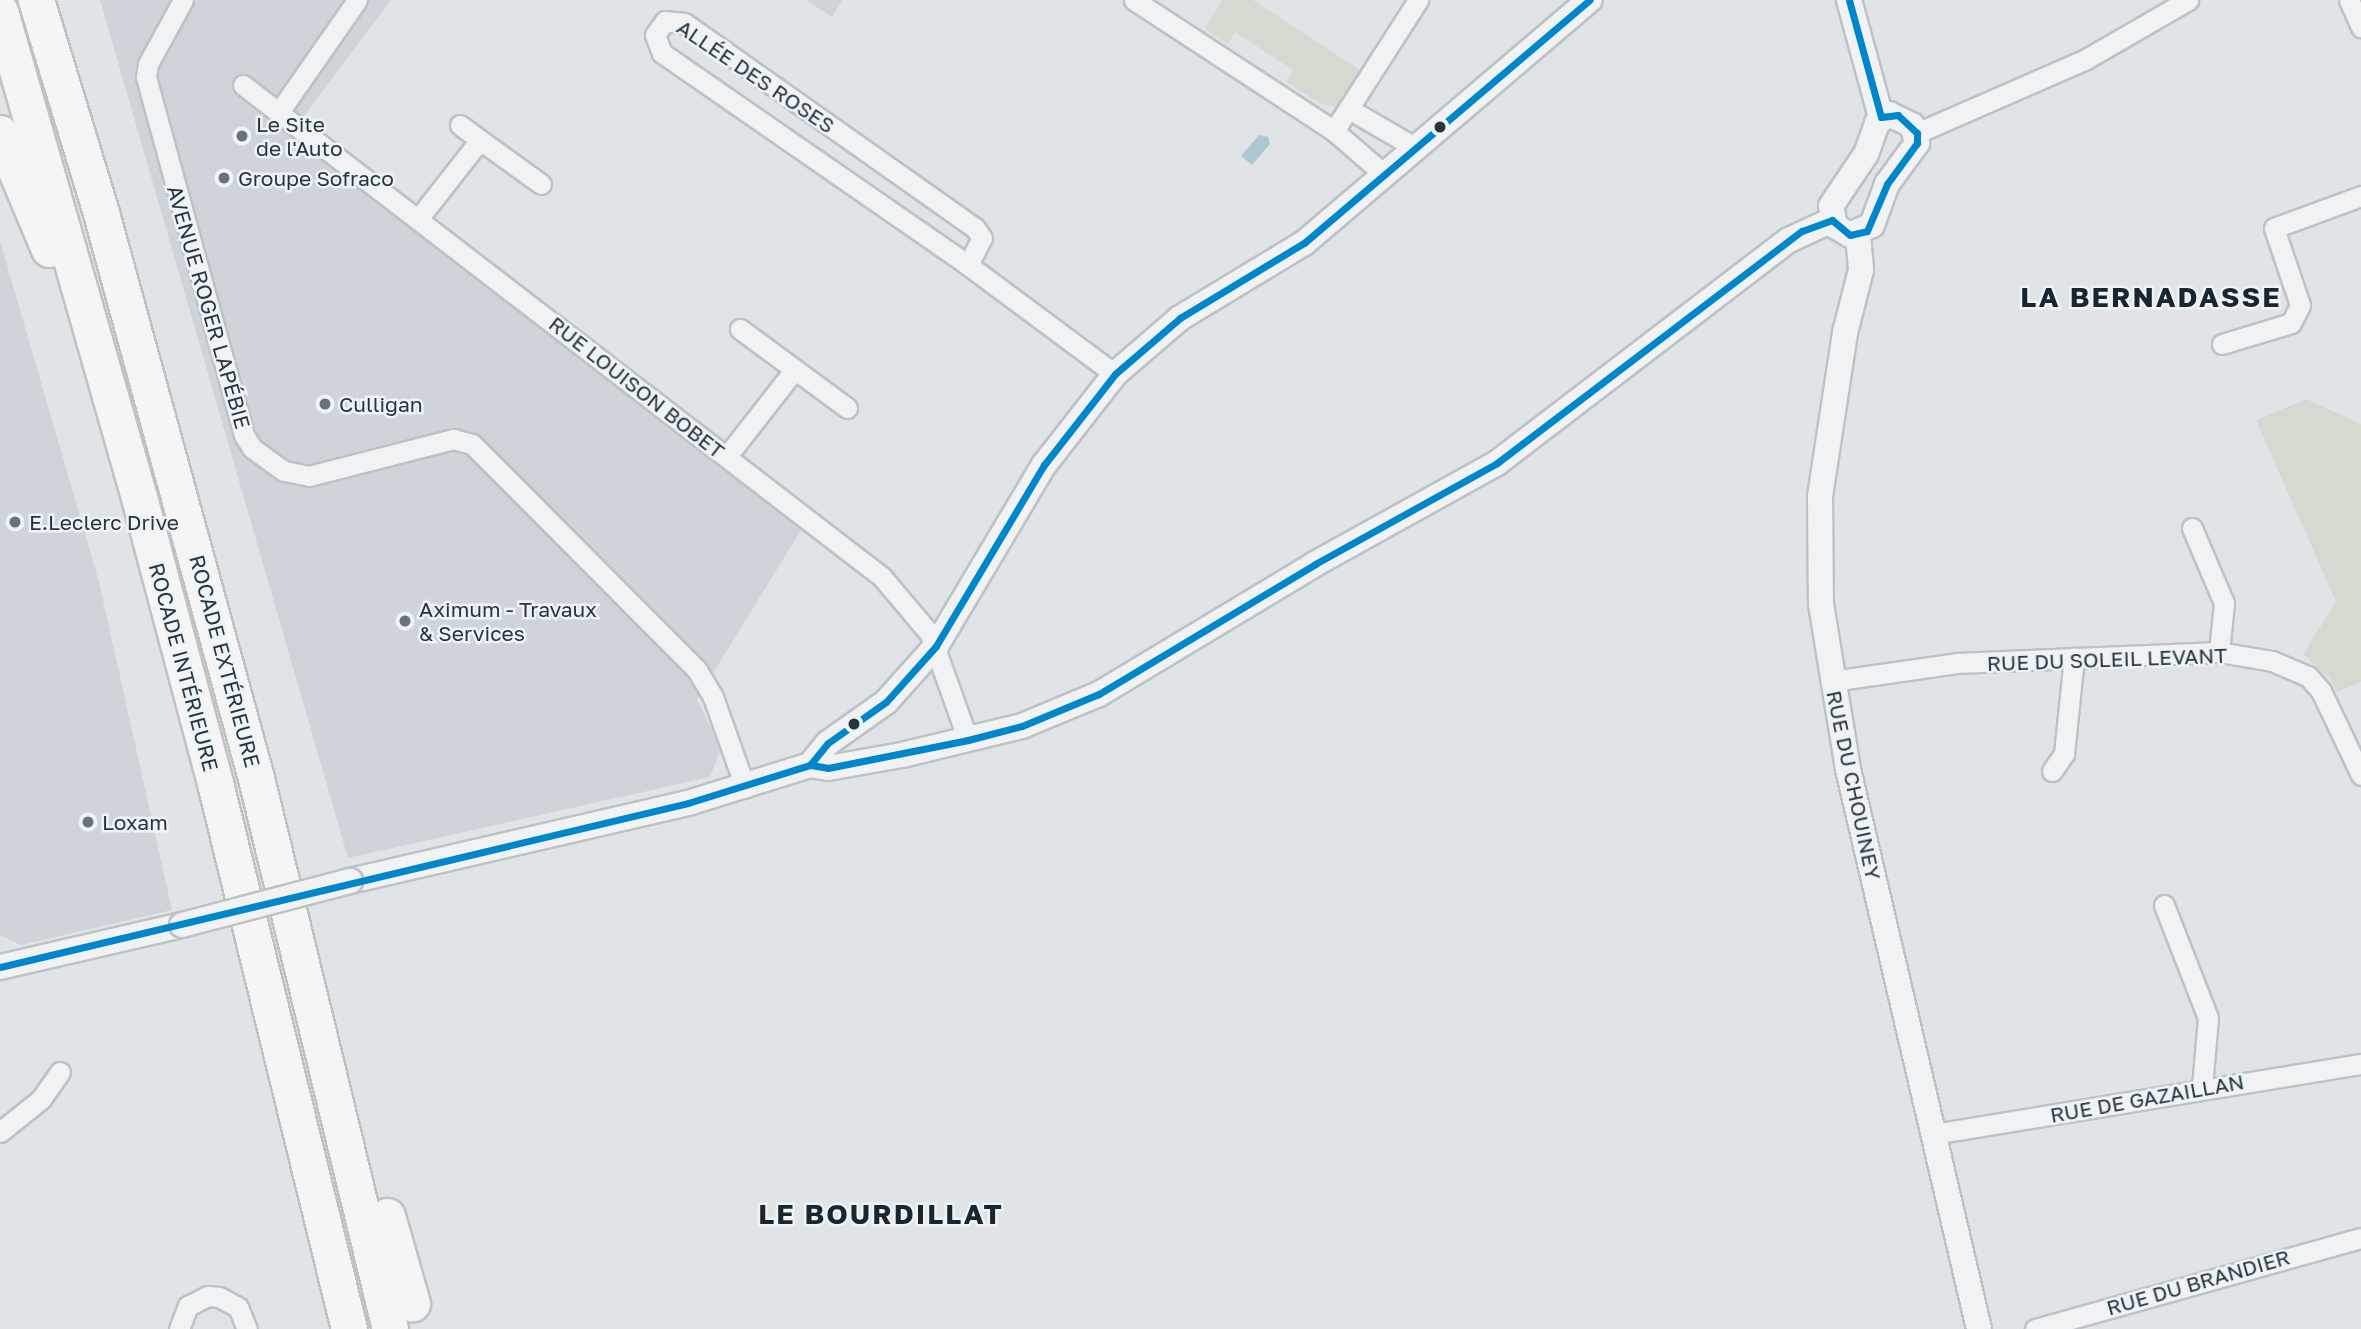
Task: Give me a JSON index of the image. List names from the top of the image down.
{
  "streets": {
    "highway": ["ROCADE EXTÉRIEURE", "ROCADE INTÉRIEURE"],
    "street": [
      "ALLÉE DES ROSES",
      "AVENUE ROGER LAPÉBIE",
      "RUE LOUISON BOBET",
      "RUE DU SOLEIL LEVANT",
      "RUE DU CHOUINEY",
      "RUE DE GAZAILLAN",
      "RUE DU BRANDIER"
    ]
  },
  "crossings": [
    ["RUE DU SOLEIL LEVANT", "RUE DU CHOUINEY"],
    ["RUE DU CHOUINEY", "RUE DE GAZAILLAN"]
  ],
  "districts": ["LA BERNADASSE", "LE BOURDILLAT"],
  "places": [
    "Le Site de l'Auto",
    "Groupe Sofraco",
    "Culligan",
    "E.Leclerc Drive",
    "Aximum - Travaux & Services",
    "Loxam"
  ]
}
